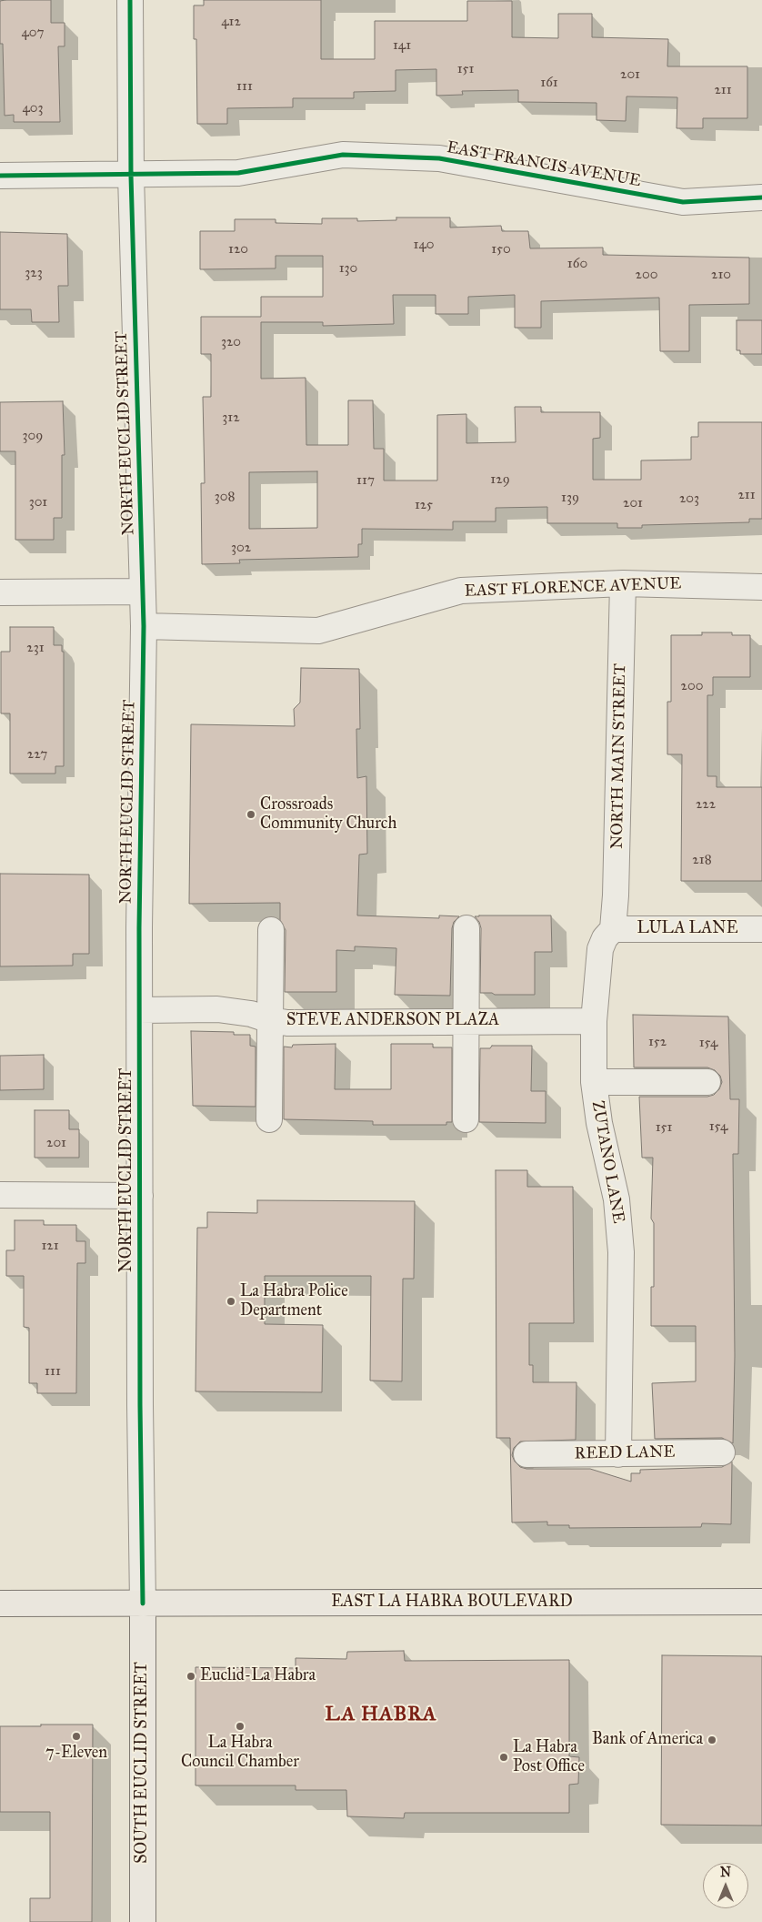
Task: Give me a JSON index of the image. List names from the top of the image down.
{
  "streets": {
    "main road": ["EAST LA HABRA BOULEVARD", "SOUTH EUCLID STREET"],
    "street": [
      "EAST FRANCIS AVENUE",
      "NORTH EUCLID STREET",
      "EAST FLORENCE AVENUE",
      "NORTH MAIN STREET",
      "LULA LANE",
      "STEVE ANDERSON PLAZA",
      "ZUTANO LANE",
      "REED LANE"
    ]
  },
  "crossings": [
    ["EAST FRANCIS AVENUE", "NORTH EUCLID STREET"],
    ["NORTH EUCLID STREET", "EAST FLORENCE AVENUE"],
    ["NORTH EUCLID STREET", "STEVE ANDERSON PLAZA"],
    ["NORTH EUCLID STREET", "EAST LA HABRA BOULEVARD"],
    ["NORTH EUCLID STREET", "SOUTH EUCLID STREET"],
    ["EAST FLORENCE AVENUE", "NORTH MAIN STREET"],
    ["NORTH MAIN STREET", "LULA LANE"],
    ["NORTH MAIN STREET", "ZUTANO LANE"],
    ["LULA LANE", "ZUTANO LANE"],
    ["STEVE ANDERSON PLAZA", "ZUTANO LANE"],
    ["ZUTANO LANE", "REED LANE"],
    ["EAST LA HABRA BOULEVARD", "SOUTH EUCLID STREET"]
  ],
  "districts": ["LA HABRA"],
  "places": [
    "Crossroads Community Church",
    "La Habra Police Department",
    "Euclid-La Habra",
    "La Habra Council Chamber",
    "7-Eleven",
    "Bank of America",
    "La Habra Post Office"
  ],
  "house_numbers": [
    "412",
    "407",
    "141",
    "151",
    "201",
    "161",
    "111",
    "211",
    "403",
    "140",
    "120",
    "150",
    "160",
    "130",
    "323",
    "200",
    "210",
    "320",
    "312",
    "309",
    "129",
    "117",
    "211",
    "308",
    "139",
    "203",
    "301",
    "201",
    "125",
    "302",
    "231",
    "200",
    "227",
    "222",
    "218",
    "152",
    "154",
    "154",
    "151",
    "201",
    "121",
    "111"
  ],
  "north": "top"
}
